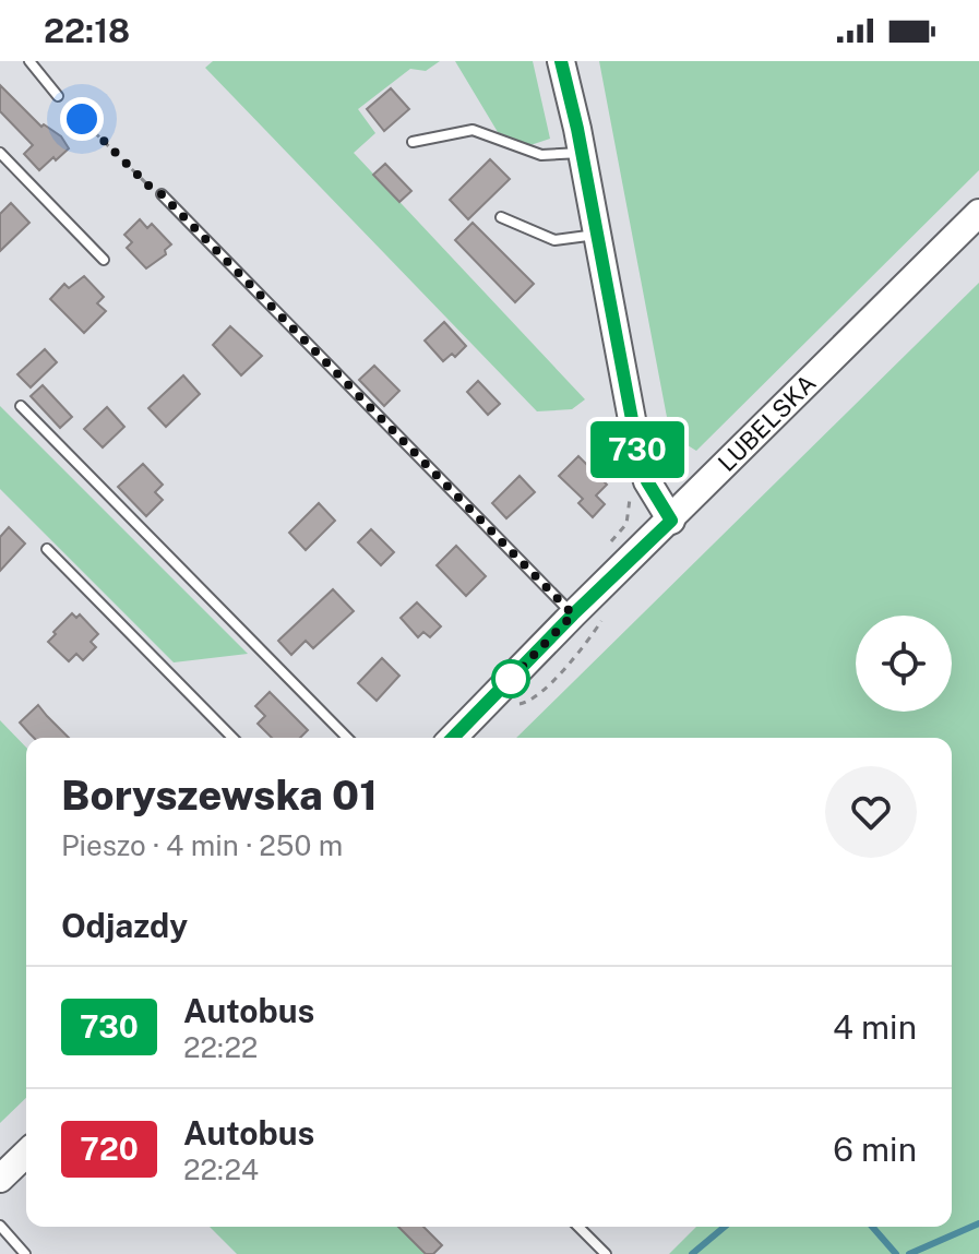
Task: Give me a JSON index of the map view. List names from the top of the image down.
{
  "streets": {
    "main road": ["LUBELSKA"]
  },
  "lines": ["bus line 730"],
  "page": {
    "status": "22:18",
    "on_map": "730",
    "heading": [
      ["Boryszewska 01", "Pieszo · 4 min · 250 m"],
      "Odjazdy"
    ],
    "list": [
      {
        "mark": "730",
        "name": "Autobus",
        "note": "22:22",
        "value": "4 min"
      },
      {
        "mark": "720",
        "name": "Autobus",
        "note": "22:24",
        "value": "6 min"
      }
    ]
  }
}
